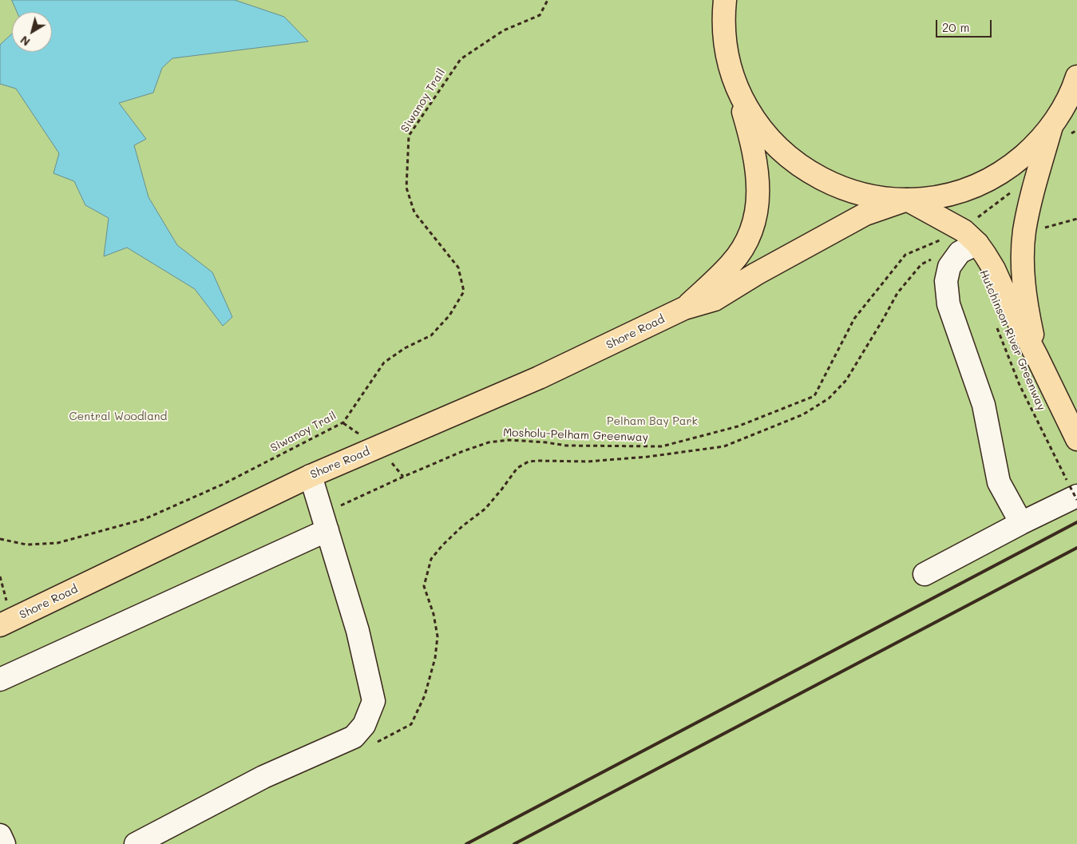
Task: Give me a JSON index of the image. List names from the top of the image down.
{
  "streets": {
    "main road": ["Shore Road"],
    "path": ["Siwanoy Trail", "Hutchinson River Greenway", "Mosholu-Pelham Greenway"]
  },
  "parks": ["Central Woodland", "Pelham Bay Park"],
  "scale_bar": "20 m",
  "north": "bottom left"
}
